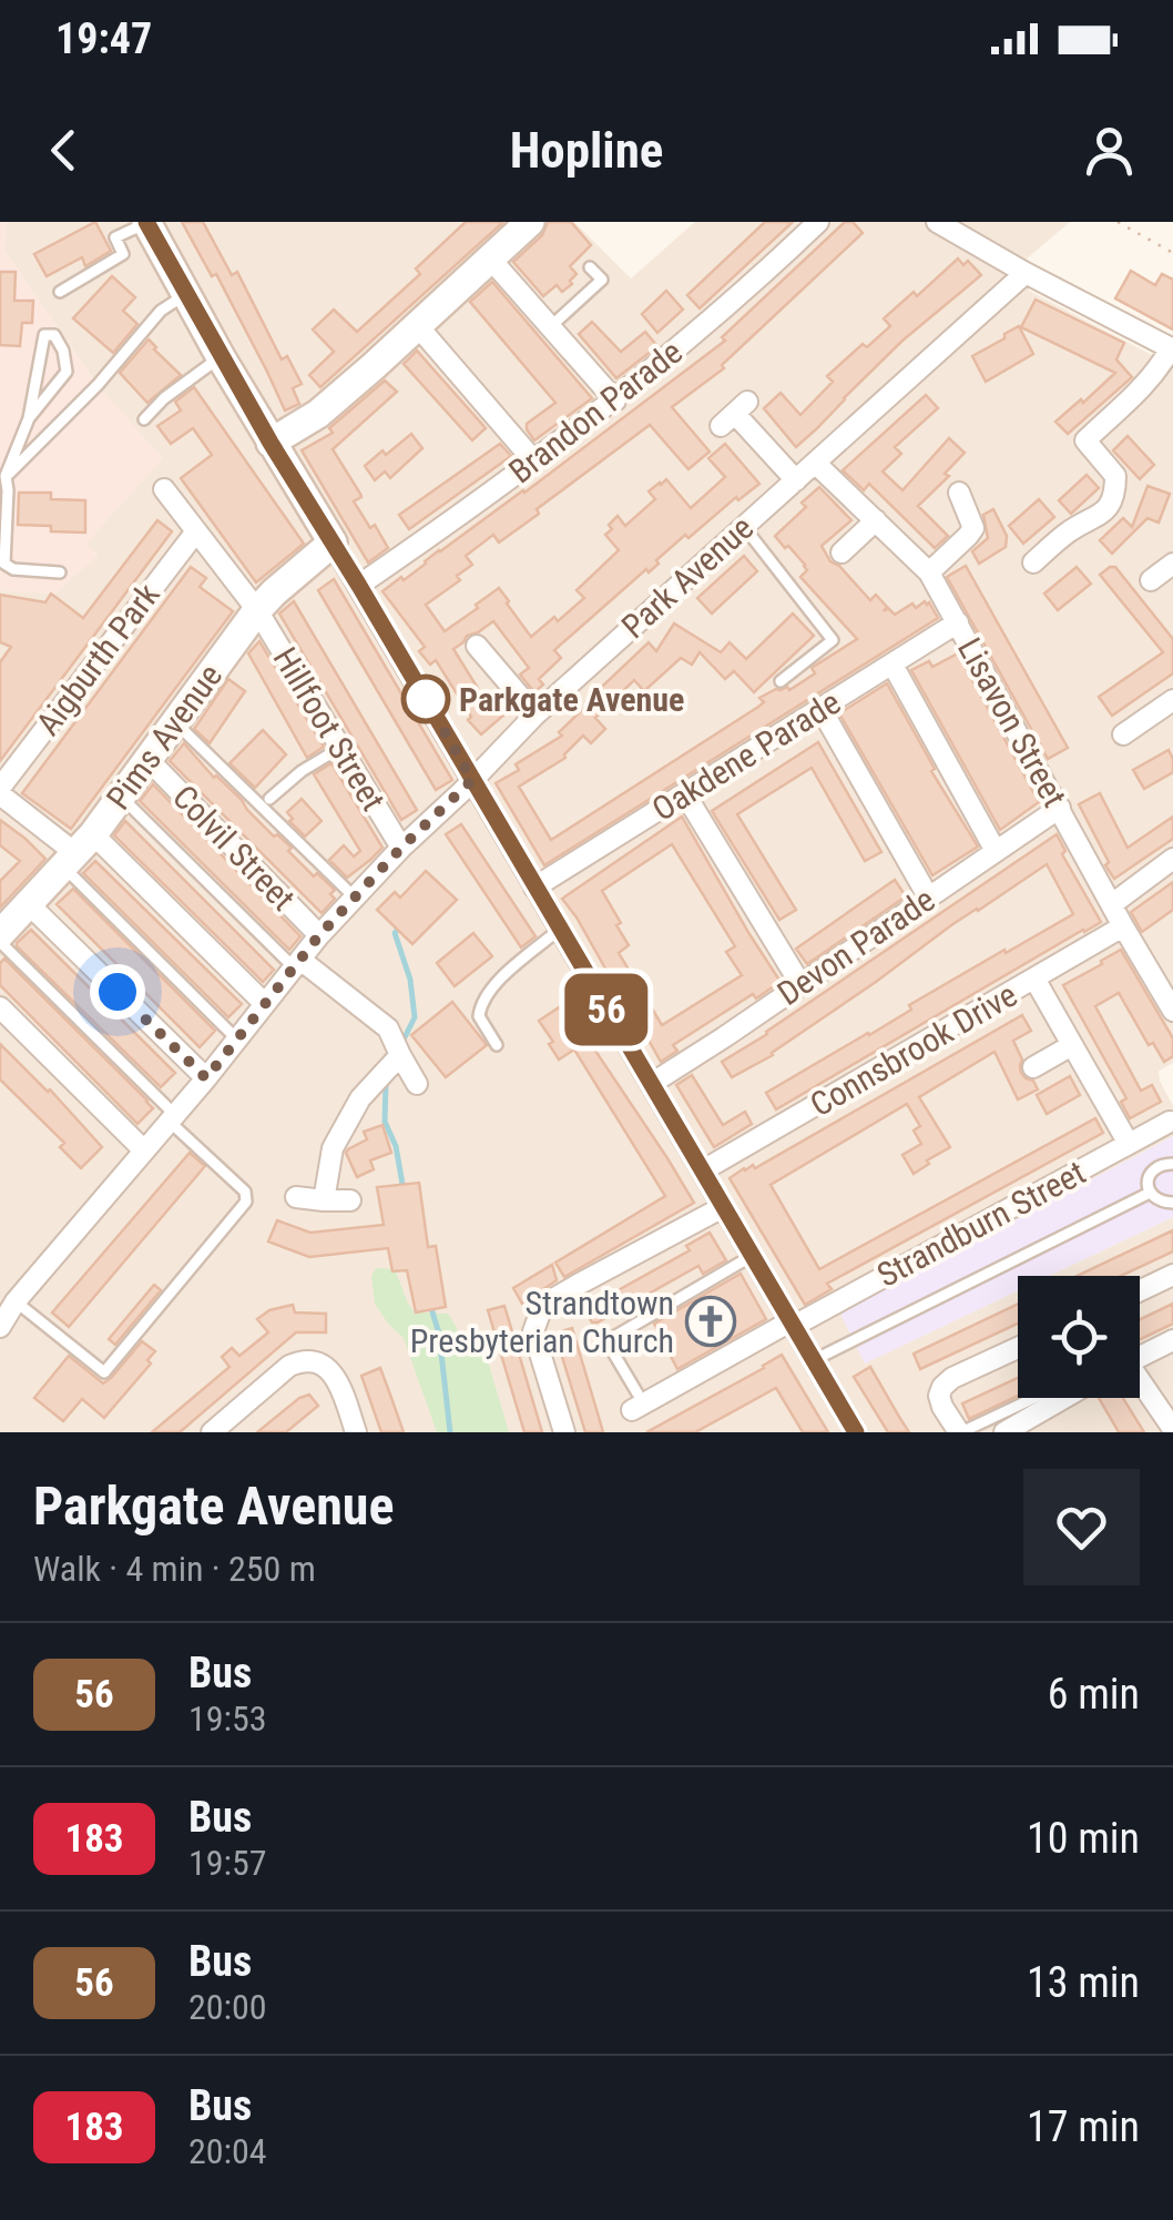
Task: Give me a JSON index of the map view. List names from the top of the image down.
{
  "streets": {
    "street": [
      "Brandon Parade",
      "Park Avenue",
      "Aigburth Park",
      "Lisavon Street",
      "Hillfoot Street",
      "Pims Avenue",
      "Oakdene Parade",
      "Colvil Street",
      "Devon Parade",
      "Connsbrook Drive",
      "Strandburn Street"
    ]
  },
  "crossings": [
    ["Park Avenue", "Aigburth Park"],
    ["Park Avenue", "Lisavon Street"],
    ["Park Avenue", "Hillfoot Street"],
    ["Park Avenue", "Colvil Street"],
    ["Aigburth Park", "Pims Avenue"],
    ["Lisavon Street", "Oakdene Parade"],
    ["Lisavon Street", "Devon Parade"],
    ["Lisavon Street", "Connsbrook Drive"],
    ["Hillfoot Street", "Pims Avenue"],
    ["Pims Avenue", "Colvil Street"]
  ],
  "places": {
    "other": ["Parkgate Avenue"],
    "church": ["Strandtown Presbyterian Church"]
  },
  "lines": ["bus line 56"],
  "page": {
    "status": "19:47",
    "header": "Hopline",
    "on_map": "56",
    "heading": ["Parkgate Avenue", "Walk · 4 min · 250 m"],
    "list": [
      {
        "mark": "56",
        "name": "Bus",
        "note": "19:53",
        "value": "6 min"
      },
      {
        "mark": "183",
        "name": "Bus",
        "note": "19:57",
        "value": "10 min"
      },
      {
        "mark": "56",
        "name": "Bus",
        "note": "20:00",
        "value": "13 min"
      },
      {
        "mark": "183",
        "name": "Bus",
        "note": "20:04",
        "value": "17 min"
      }
    ]
  }
}
